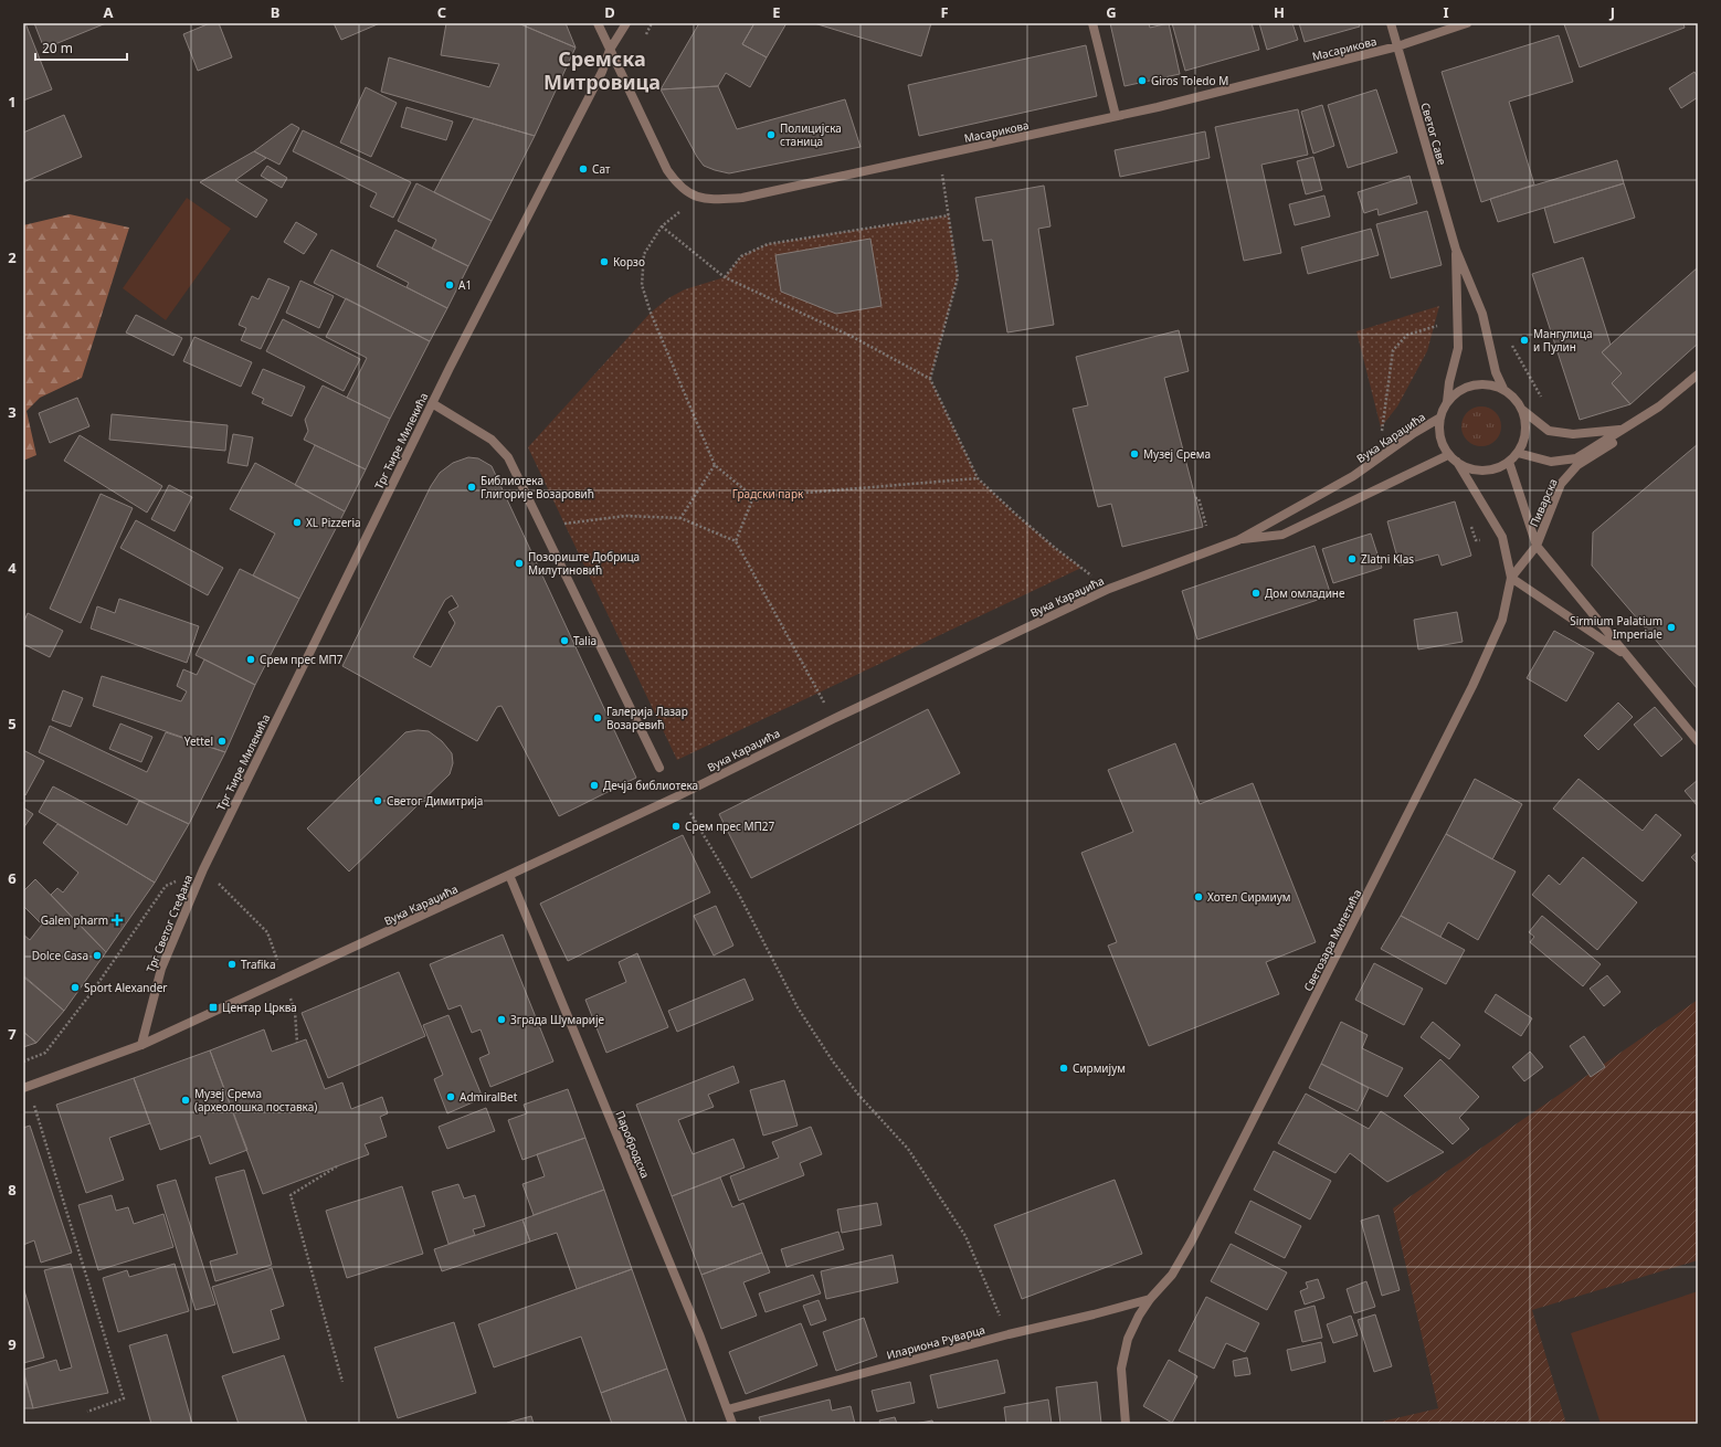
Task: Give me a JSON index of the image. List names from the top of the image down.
{
  "streets": {
    "street": [
      "Масарикова",
      "Светог Саве",
      "Вука Караџића",
      "Трг Ћире Милекића",
      "Пиварска",
      "Трг Светог Стефана",
      "Светозара Милетића",
      "Паробродска",
      "Илариона Руварца"
    ]
  },
  "crossings": [
    ["Масарикова", "Светог Саве"],
    ["Масарикова", "Трг Ћире Милекића"],
    ["Светог Саве", "Вука Караџића"],
    ["Светог Саве", "Пиварска"],
    ["Светог Саве", "Светозара Милетића"],
    ["Вука Караџића", "Пиварска"],
    ["Вука Караџића", "Трг Светог Стефана"],
    ["Вука Караџића", "Светозара Милетића"],
    ["Вука Караџића", "Паробродска"],
    ["Трг Ћире Милекића", "Трг Светог Стефана"],
    ["Пиварска", "Светозара Милетића"],
    ["Светозара Милетића", "Илариона Руварца"],
    ["Паробродска", "Илариона Руварца"]
  ],
  "districts": ["Сремска Митровица"],
  "parks": ["Градски парк"],
  "places": {
    "other": [
      "Giros Toledo M",
      "Полицијска станица",
      "Сат",
      "Корзо",
      "A1",
      "Мангулица и Пулин",
      "Музеј Срема",
      "Библиотека Глигорије Возаровић",
      "XL Pizzeria",
      "Zlatni Klas",
      "Позориште Добрица Милутиновић",
      "Дом омладине",
      "Sirmium Palatium Imperiale",
      "Talia",
      "Срем прес МП7",
      "Галерија Лазар Возаревић",
      "Yettel",
      "Дечја библиотека",
      "Светог Димитрија",
      "Срем прес МП27",
      "Хотел Сирмиум",
      "Dolce Casa",
      "Trafika",
      "Sport Alexander",
      "Зграда Шумарије",
      "Сирмијум",
      "AdmiralBet",
      "Музеј Срема (археолошка поставка)"
    ],
    "health": ["Galen pharm"],
    "transit": ["Центар Црква"]
  },
  "scale_bar": "20 m",
  "grid": {
    "columns": [
      "A",
      "B",
      "C",
      "D",
      "E",
      "F",
      "G",
      "H",
      "I",
      "J"
    ],
    "rows": [
      "1",
      "2",
      "3",
      "4",
      "5",
      "6",
      "7",
      "8",
      "9"
    ]
  }
}
